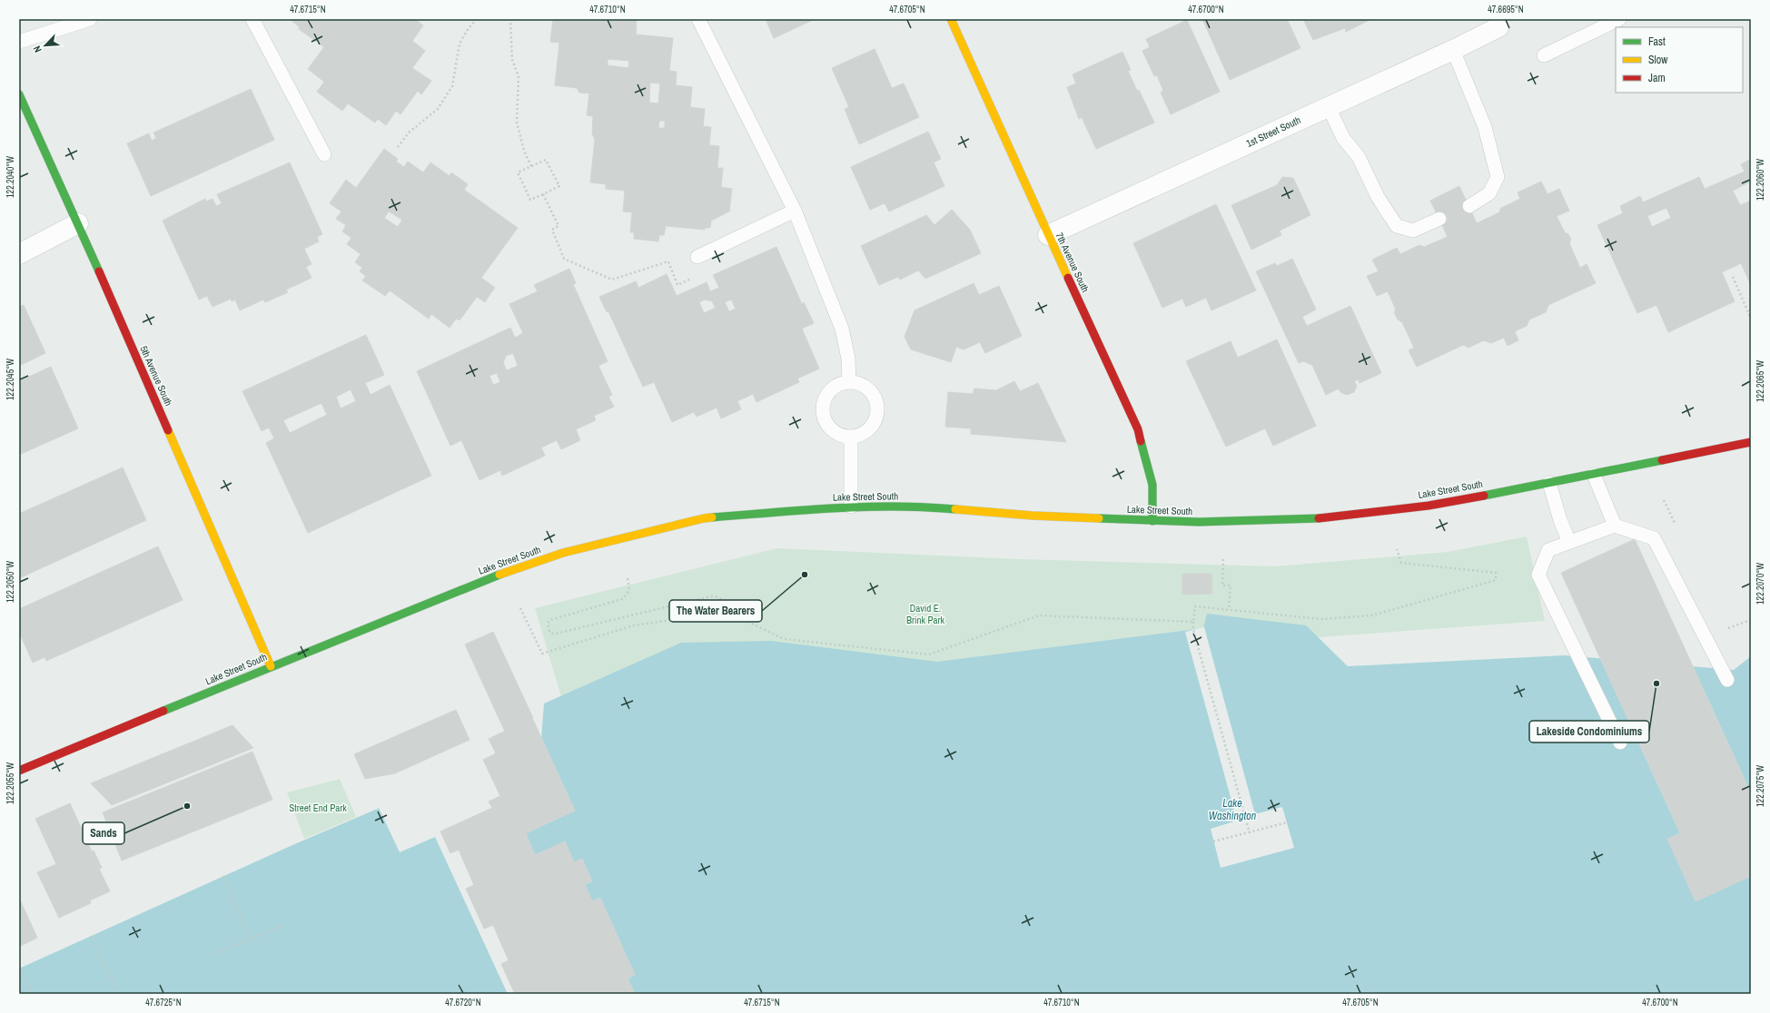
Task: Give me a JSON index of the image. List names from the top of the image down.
{
  "streets": {
    "main road": ["7th Avenue South", "5th Avenue South", "Lake Street South"],
    "street": ["1st Street South"]
  },
  "crossings": [
    ["1st Street South", "7th Avenue South"],
    ["7th Avenue South", "Lake Street South"],
    ["5th Avenue South", "Lake Street South"]
  ],
  "water": ["Lake Washington"],
  "parks": ["David E. Brink Park", "Street End Park"],
  "places": ["The Water Bearers", "Lakeside Condominiums", "Sands"],
  "legend": ["Fast", "Slow", "Jam"],
  "north": "bottom left",
  "coordinates": [
    "47.6715°N",
    "47.6710°N",
    "47.6705°N",
    "47.6700°N",
    "47.6695°N",
    "122.2040°W",
    "122.2060°W",
    "122.2045°W",
    "122.2065°W",
    "122.2050°W",
    "122.2070°W",
    "122.2055°W",
    "122.2075°W",
    "47.6725°N",
    "47.6720°N"
  ]
}
